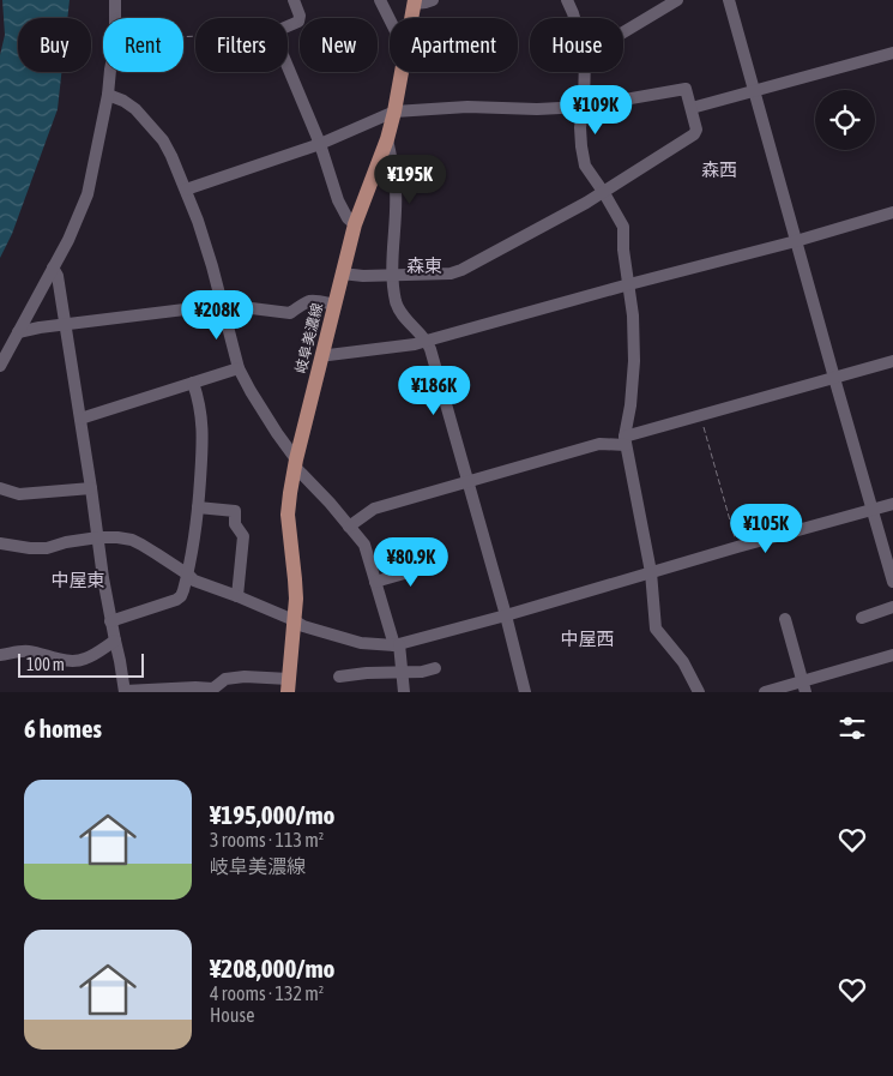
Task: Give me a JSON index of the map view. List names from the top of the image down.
{
  "streets": {
    "main road": ["岐阜美濃線"]
  },
  "districts": [
    "森西",
    "森東",
    "中屋東",
    "中屋西"
  ],
  "scale_bar": "100 m",
  "page": {
    "chip": [
      "Buy",
      "Rent",
      "Filters",
      "New",
      "Apartment",
      "House"
    ],
    "price": [
      "¥109K",
      "¥195K",
      "¥208K",
      "¥186K",
      "¥105K",
      "¥80.9K"
    ],
    "scale": "100 m",
    "heading": "6 homes",
    "list": [
      {
        "name": "¥195,000/mo",
        "note": "3 rooms · 113 m² · 岐阜美濃線"
      },
      {
        "name": "¥208,000/mo",
        "note": "4 rooms · 132 m² · House"
      }
    ]
  }
}
